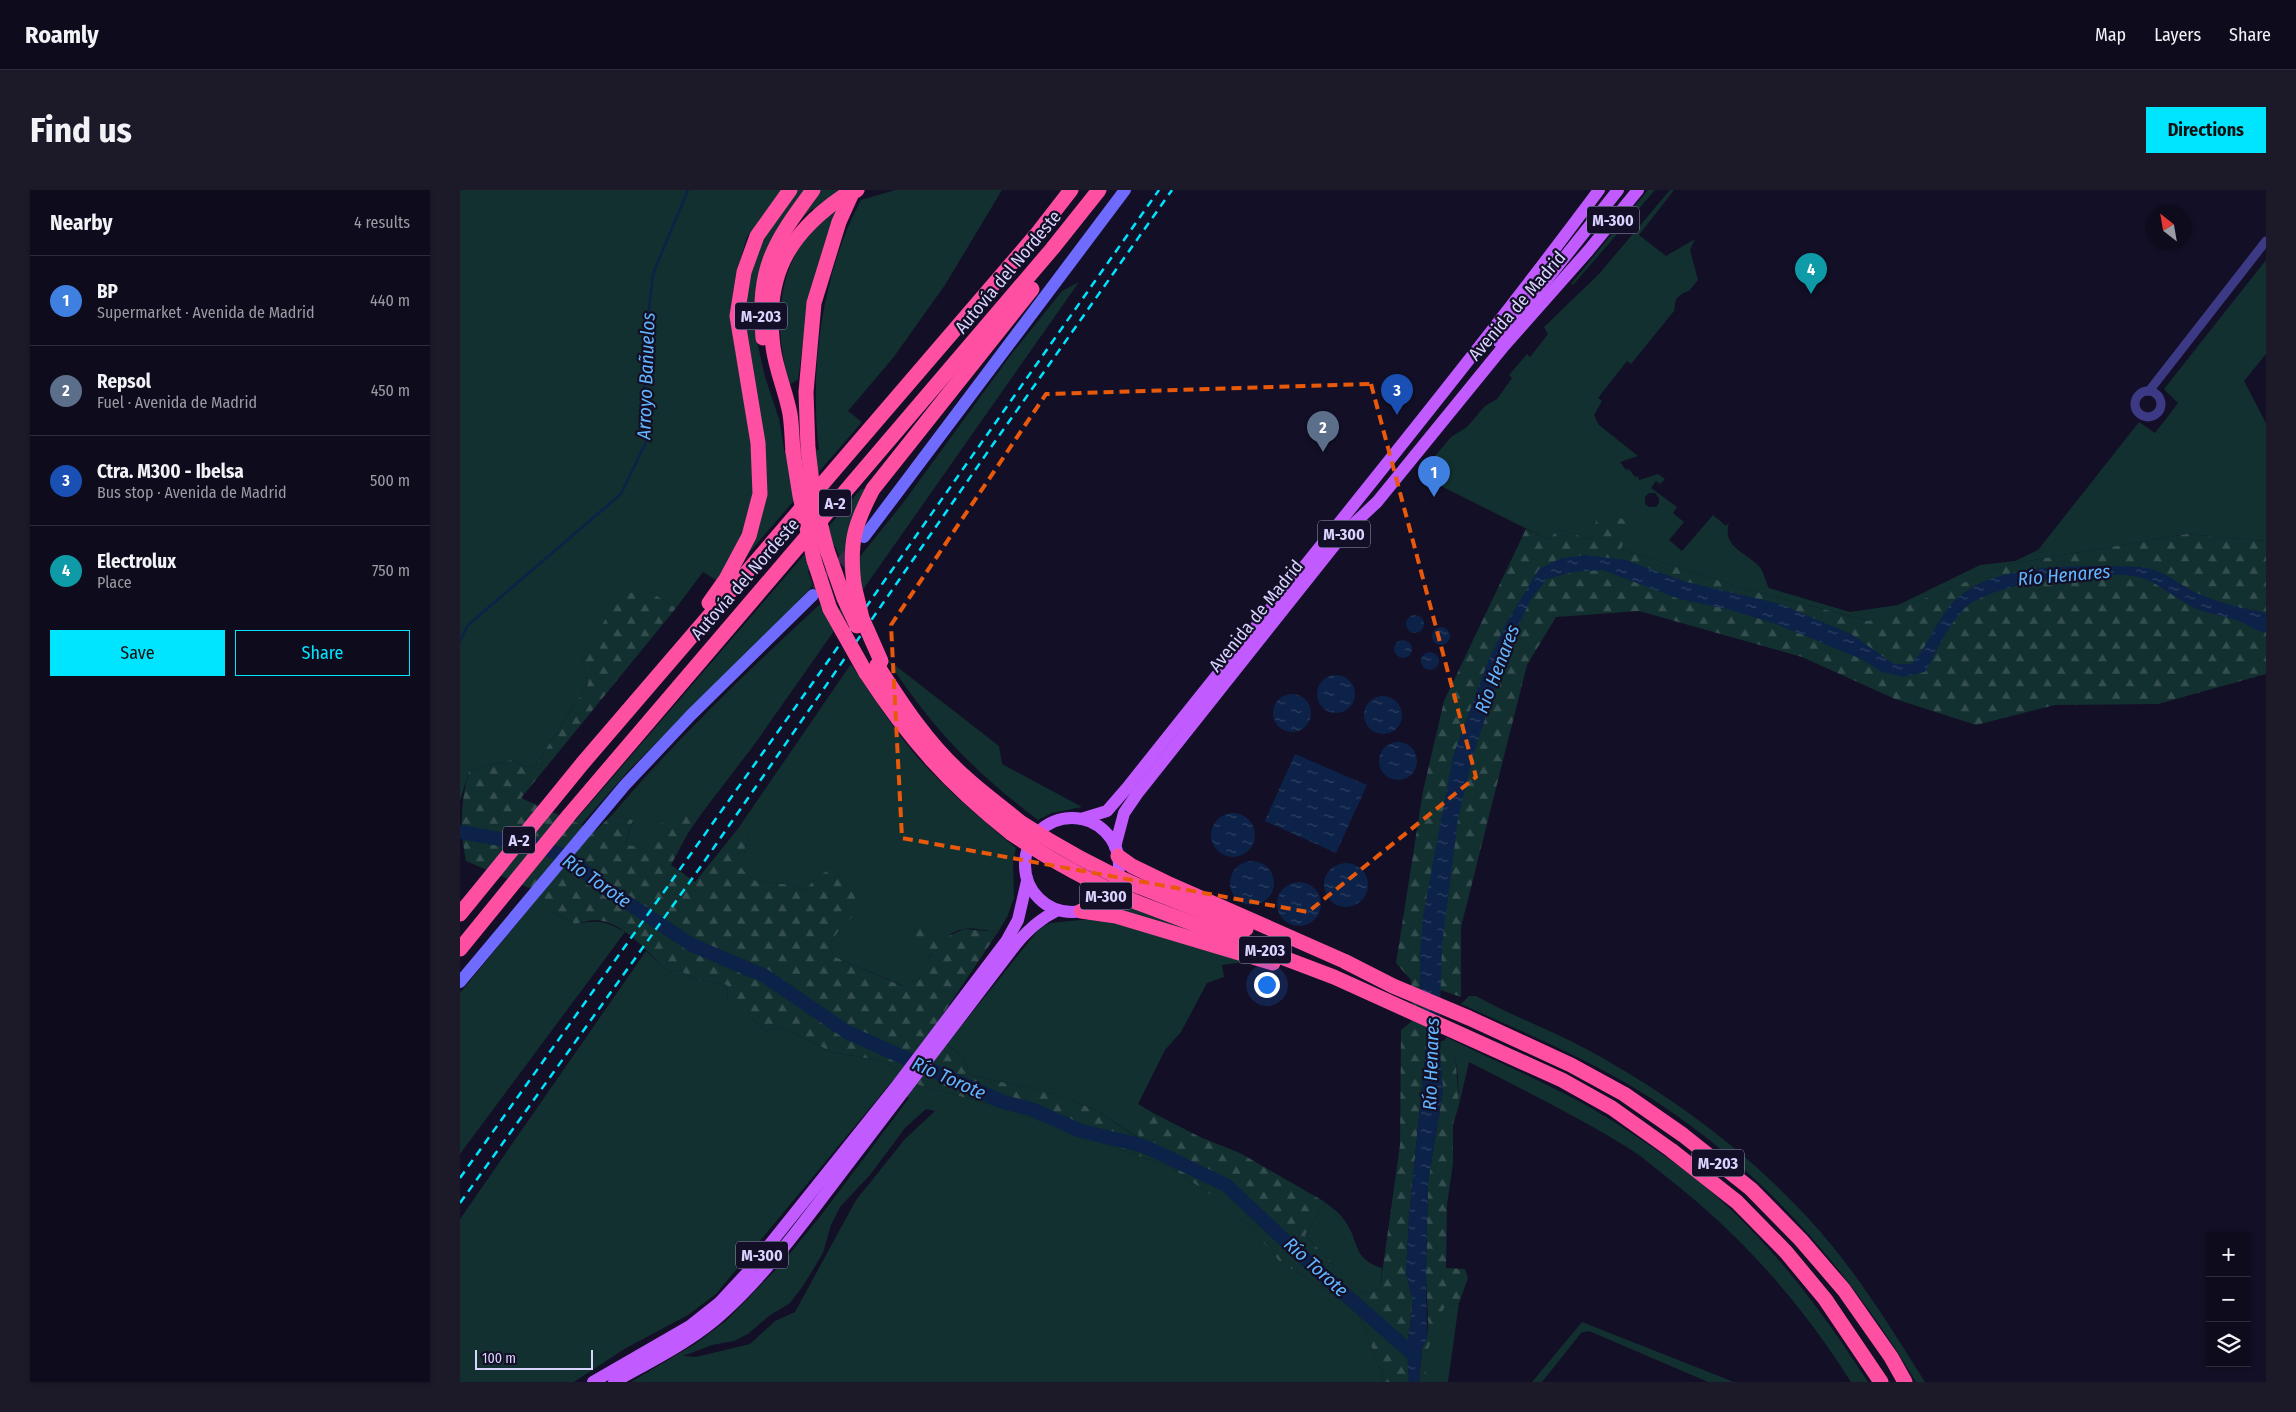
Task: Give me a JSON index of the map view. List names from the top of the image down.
{
  "streets": {
    "highway": ["Autovía del Nordeste", "M-203", "A-2"],
    "main road": ["M-300", "Avenida de Madrid"]
  },
  "crossings": [
    ["M-300", "Avenida de Madrid"],
    ["M-300", "M-203"],
    ["Autovía del Nordeste", "A-2"],
    ["Avenida de Madrid", "M-203"],
    ["M-203", "A-2"]
  ],
  "water": ["Arroyo Bañuelos", "Río Henares", "Río Torote"],
  "scale_bar": "100 m",
  "north": "top left",
  "page": {
    "header": "Roamly",
    "nav": ["Map", "Layers", "Share"],
    "buttons": [
      "Directions",
      ["Save", "Share"]
    ],
    "title": "Find us",
    "heading": ["Nearby", "4 results"],
    "pins": [
      "4",
      "3",
      "2",
      "1"
    ],
    "list": [
      {
        "mark": "1",
        "name": "BP",
        "note": "Supermarket · Avenida de Madrid",
        "value": "440 m"
      },
      {
        "mark": "2",
        "name": "Repsol",
        "note": "Fuel · Avenida de Madrid",
        "value": "450 m"
      },
      {
        "mark": "3",
        "name": "Ctra. M300 - Ibelsa",
        "note": "Bus stop · Avenida de Madrid",
        "value": "500 m"
      },
      {
        "mark": "4",
        "name": "Electrolux",
        "note": "Place",
        "value": "750 m"
      }
    ],
    "map_buttons": ["+", "−"],
    "scale": "100 m"
  }
}
